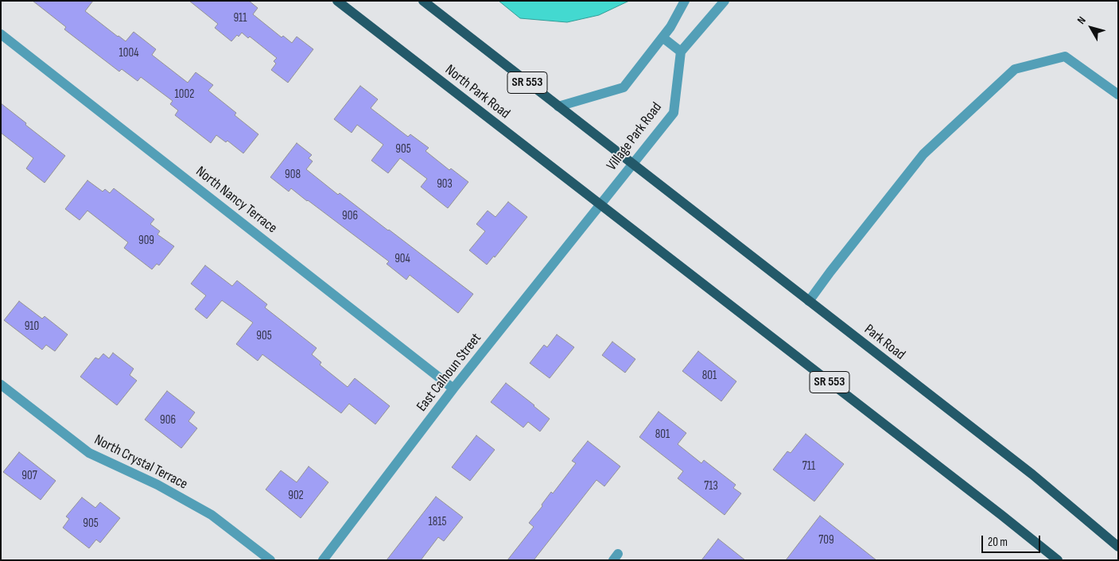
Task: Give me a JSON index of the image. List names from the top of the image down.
{
  "streets": {
    "main road": ["SR 553", "North Park Road", "Park Road"],
    "street": [
      "Village Park Road",
      "North Nancy Terrace",
      "East Calhoun Street",
      "North Crystal Terrace"
    ]
  },
  "crossings": [
    ["SR 553", "North Park Road"],
    ["SR 553", "Village Park Road"],
    ["SR 553", "Park Road"],
    ["SR 553", "East Calhoun Street"],
    ["North Park Road", "Village Park Road"],
    ["North Park Road", "East Calhoun Street"],
    ["Village Park Road", "Park Road"],
    ["Village Park Road", "East Calhoun Street"],
    ["North Nancy Terrace", "East Calhoun Street"]
  ],
  "house_numbers": [
    "911",
    "1004",
    "1002",
    "905",
    "908",
    "903",
    "906",
    "909",
    "904",
    "910",
    "905",
    "801",
    "906",
    "801",
    "711",
    "907",
    "713",
    "902",
    "1815",
    "905",
    "709"
  ],
  "scale_bar": "20 m",
  "north": "top left"
}
